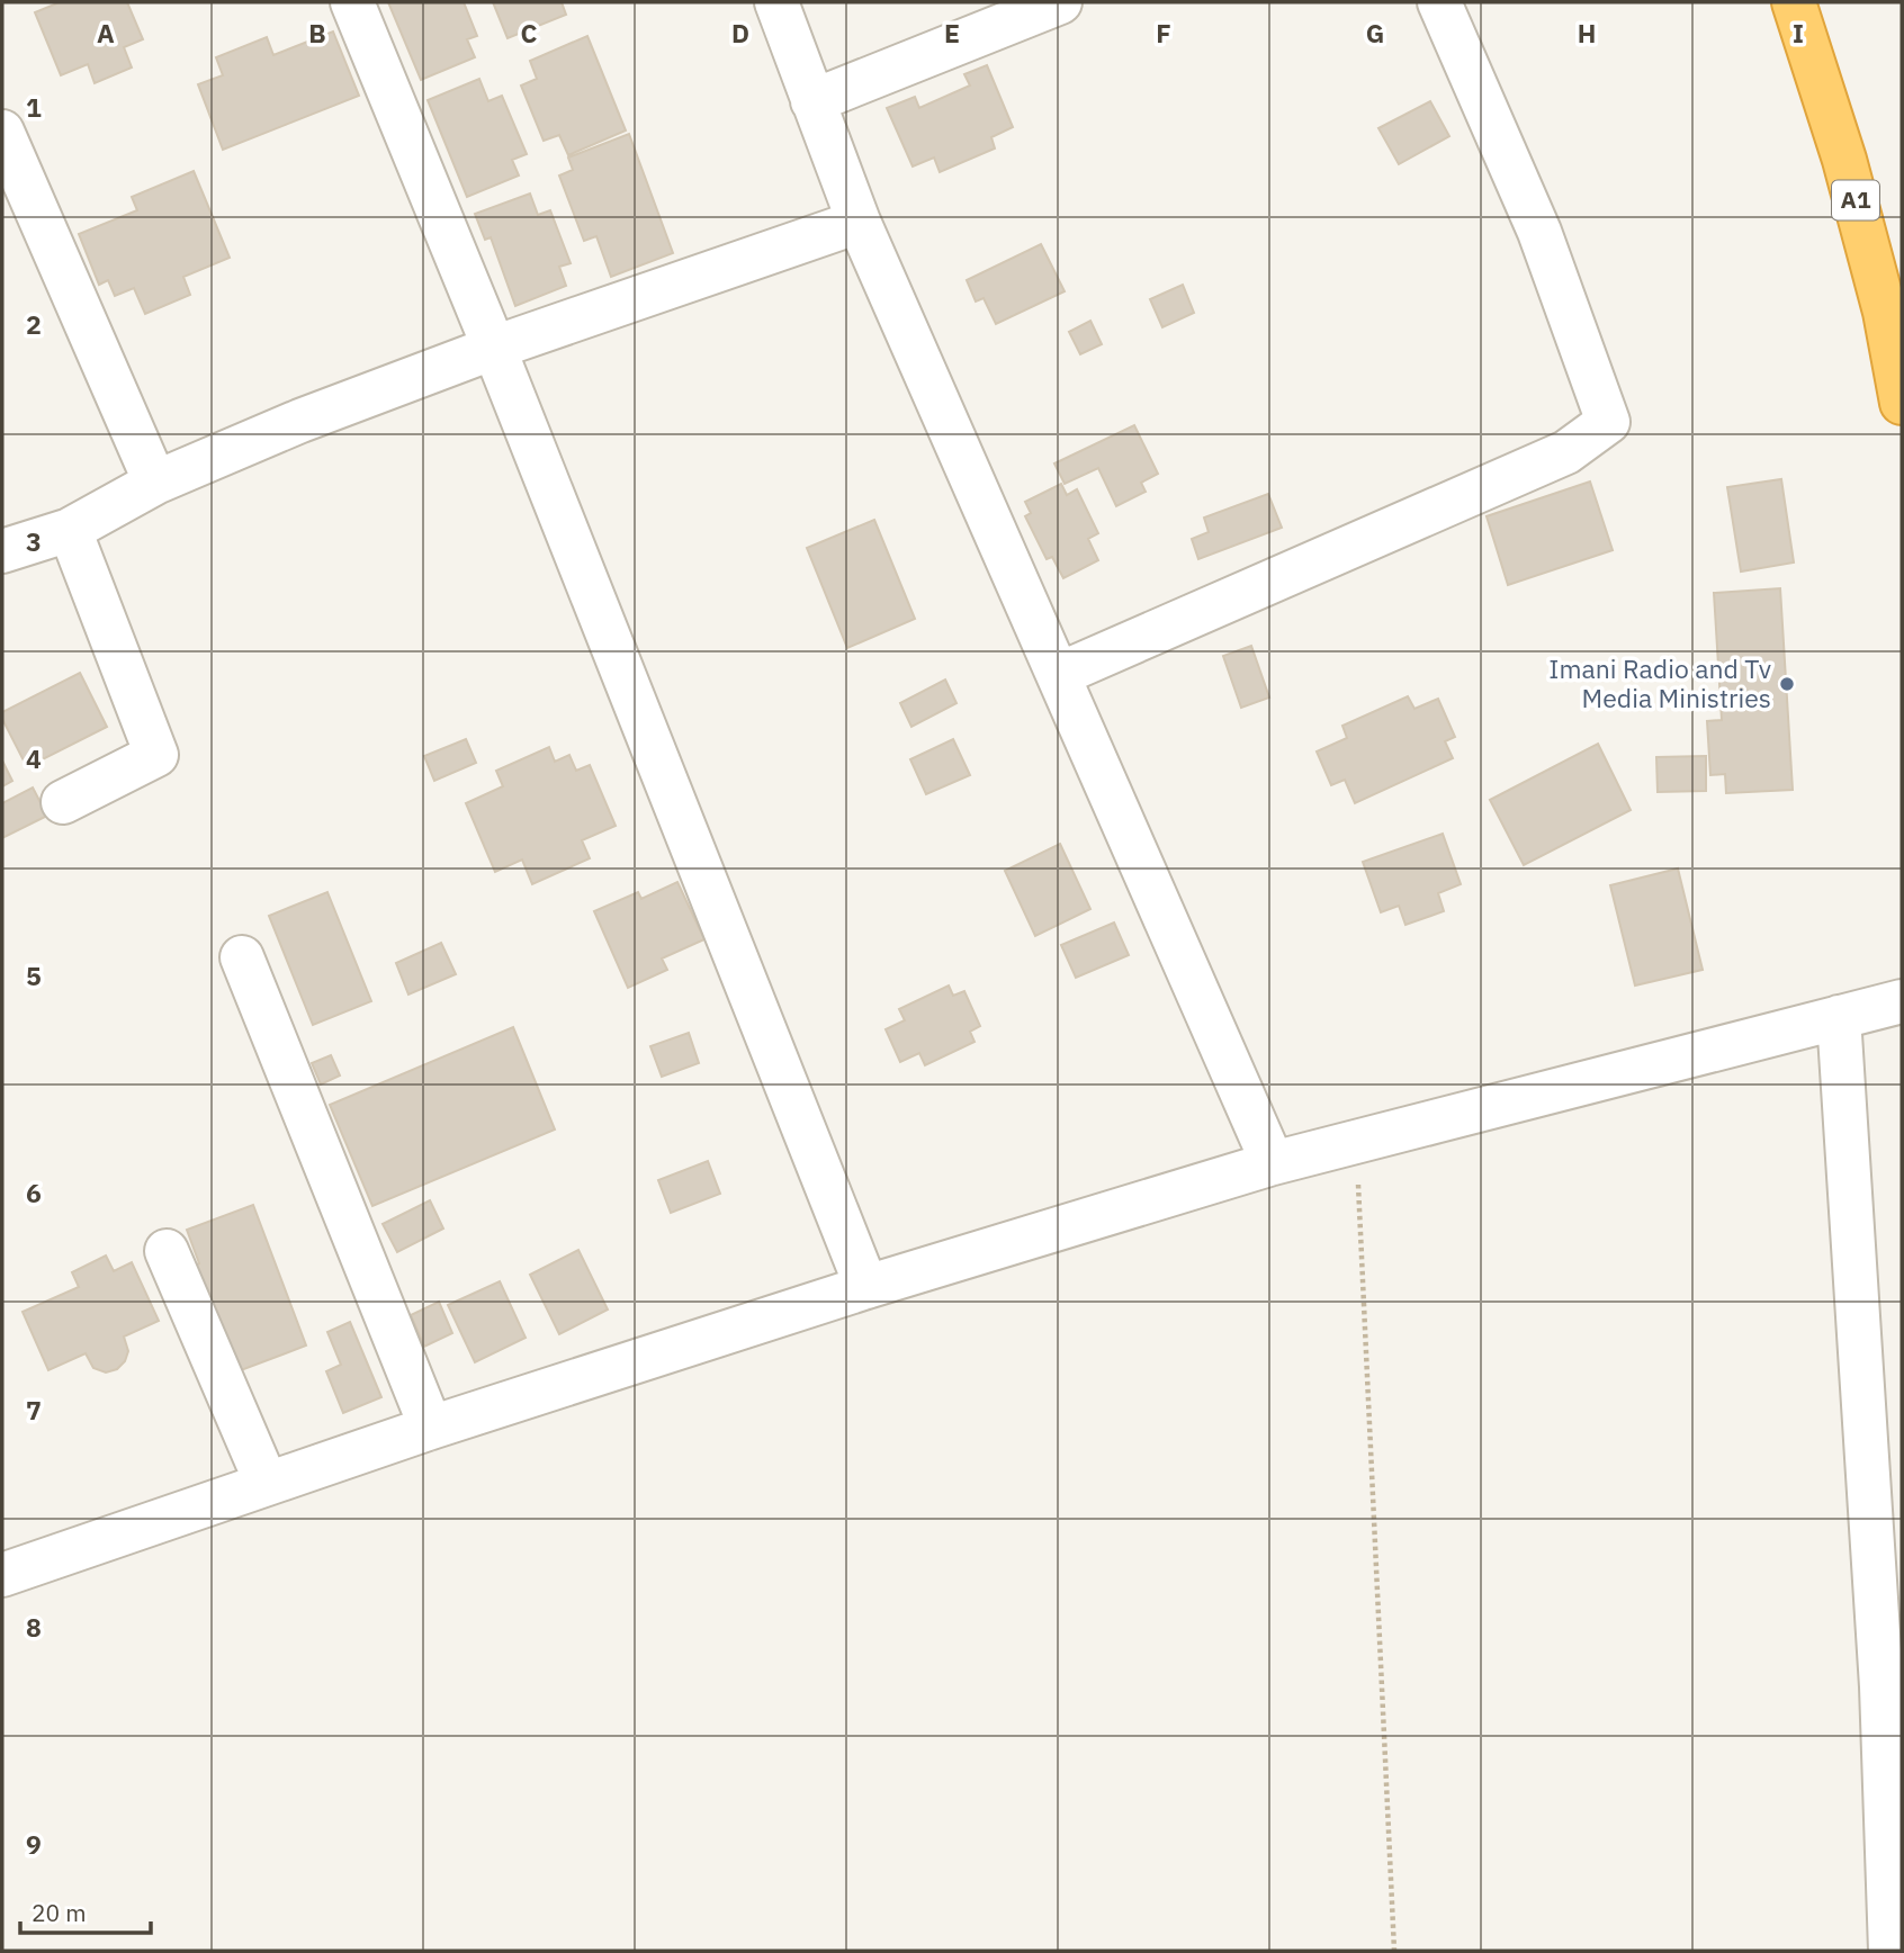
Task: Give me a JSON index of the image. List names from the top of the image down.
{
  "streets": {
    "highway": ["A1"]
  },
  "places": ["Imani Radio and Tv Media Ministries"],
  "scale_bar": "20 m",
  "grid": {
    "columns": [
      "A",
      "B",
      "C",
      "D",
      "E",
      "F",
      "G",
      "H",
      "I"
    ],
    "rows": [
      "1",
      "2",
      "3",
      "4",
      "5",
      "6",
      "7",
      "8",
      "9"
    ]
  }
}
